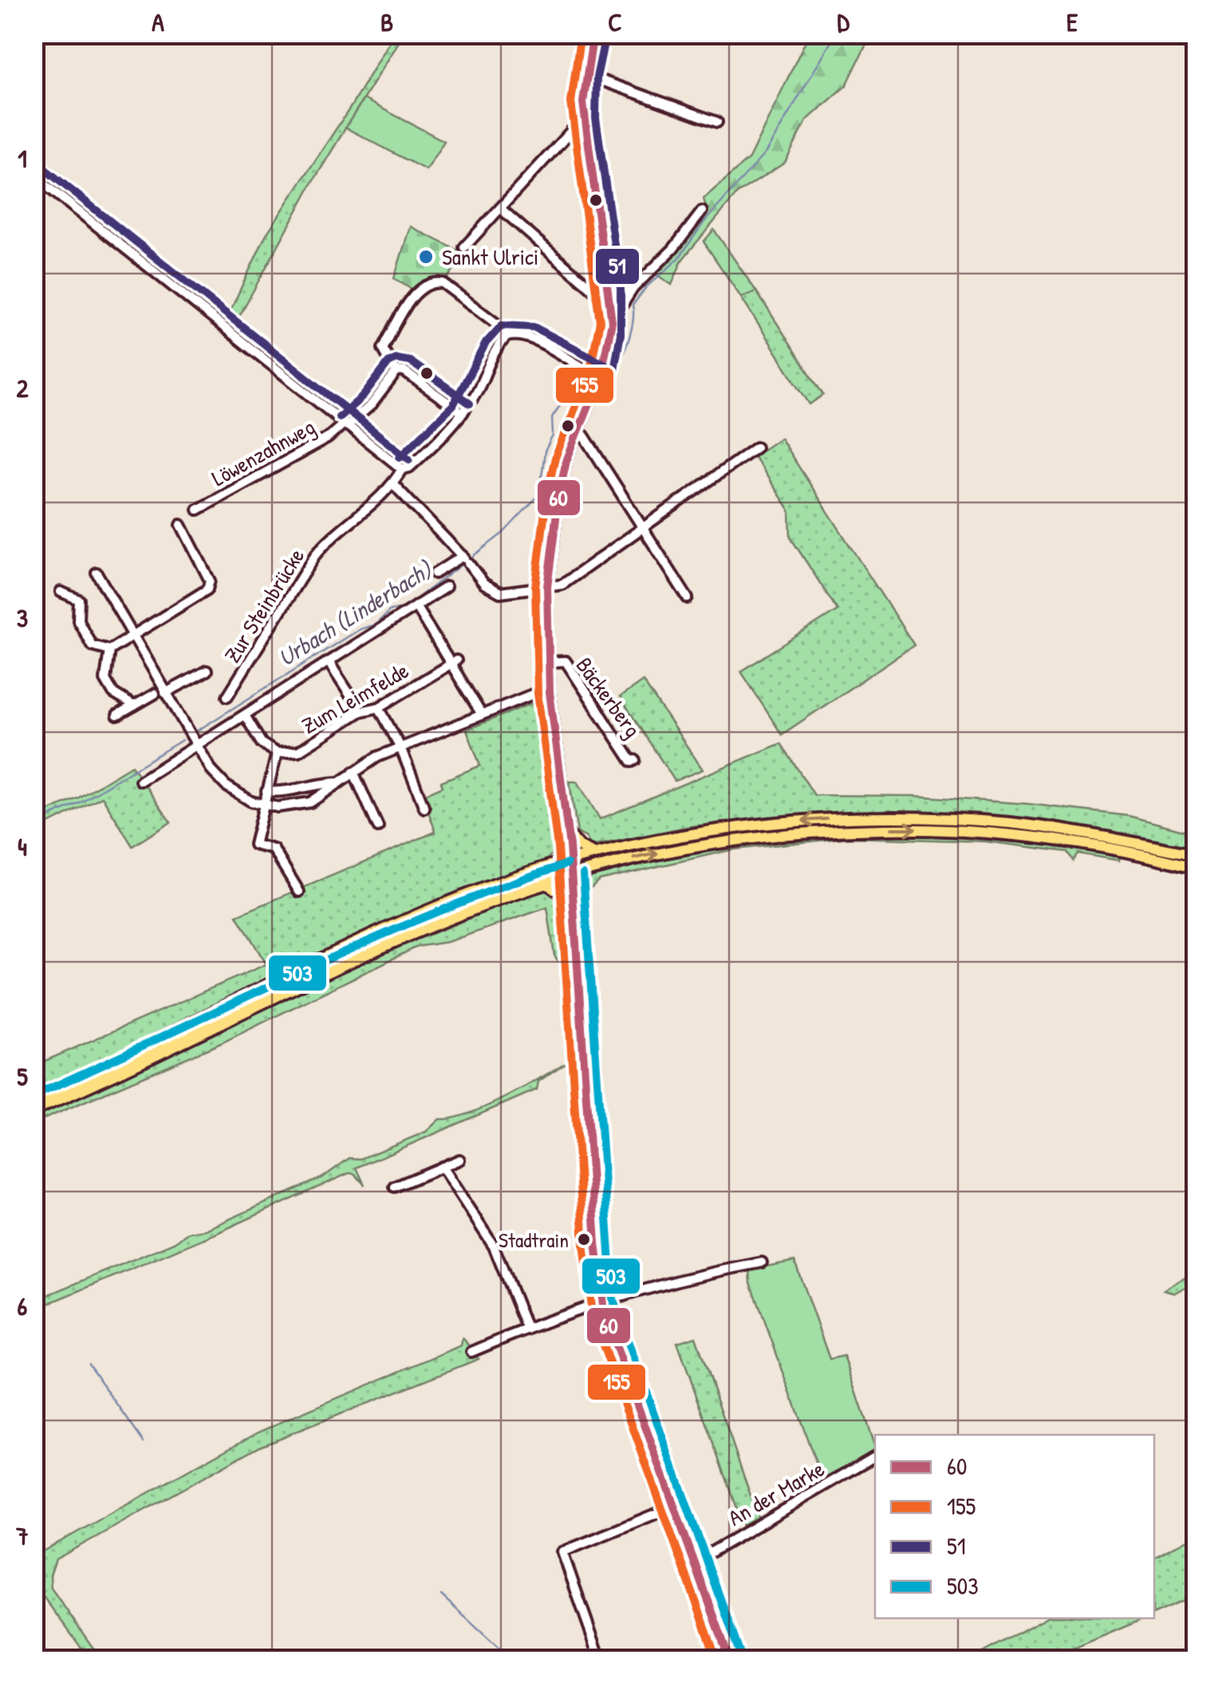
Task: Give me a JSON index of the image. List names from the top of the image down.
{
  "streets": {
    "street": [
      "Löwenzahnweg",
      "Zur Steinbrücke",
      "Bäckerberg",
      "Zum Leimfelde",
      "An der Marke"
    ]
  },
  "water": ["Urbach (Linderbach)"],
  "places": ["Sankt Ulrici", "Stadtrain"],
  "lines": [
    "transit line 60",
    "transit line 155",
    "transit line 51",
    "transit line 503"
  ],
  "legend": [
    "60",
    "155",
    "51",
    "503"
  ],
  "grid": {
    "columns": [
      "A",
      "B",
      "C",
      "D",
      "E"
    ],
    "rows": [
      "1",
      "2",
      "3",
      "4",
      "5",
      "6",
      "7"
    ]
  }
}
